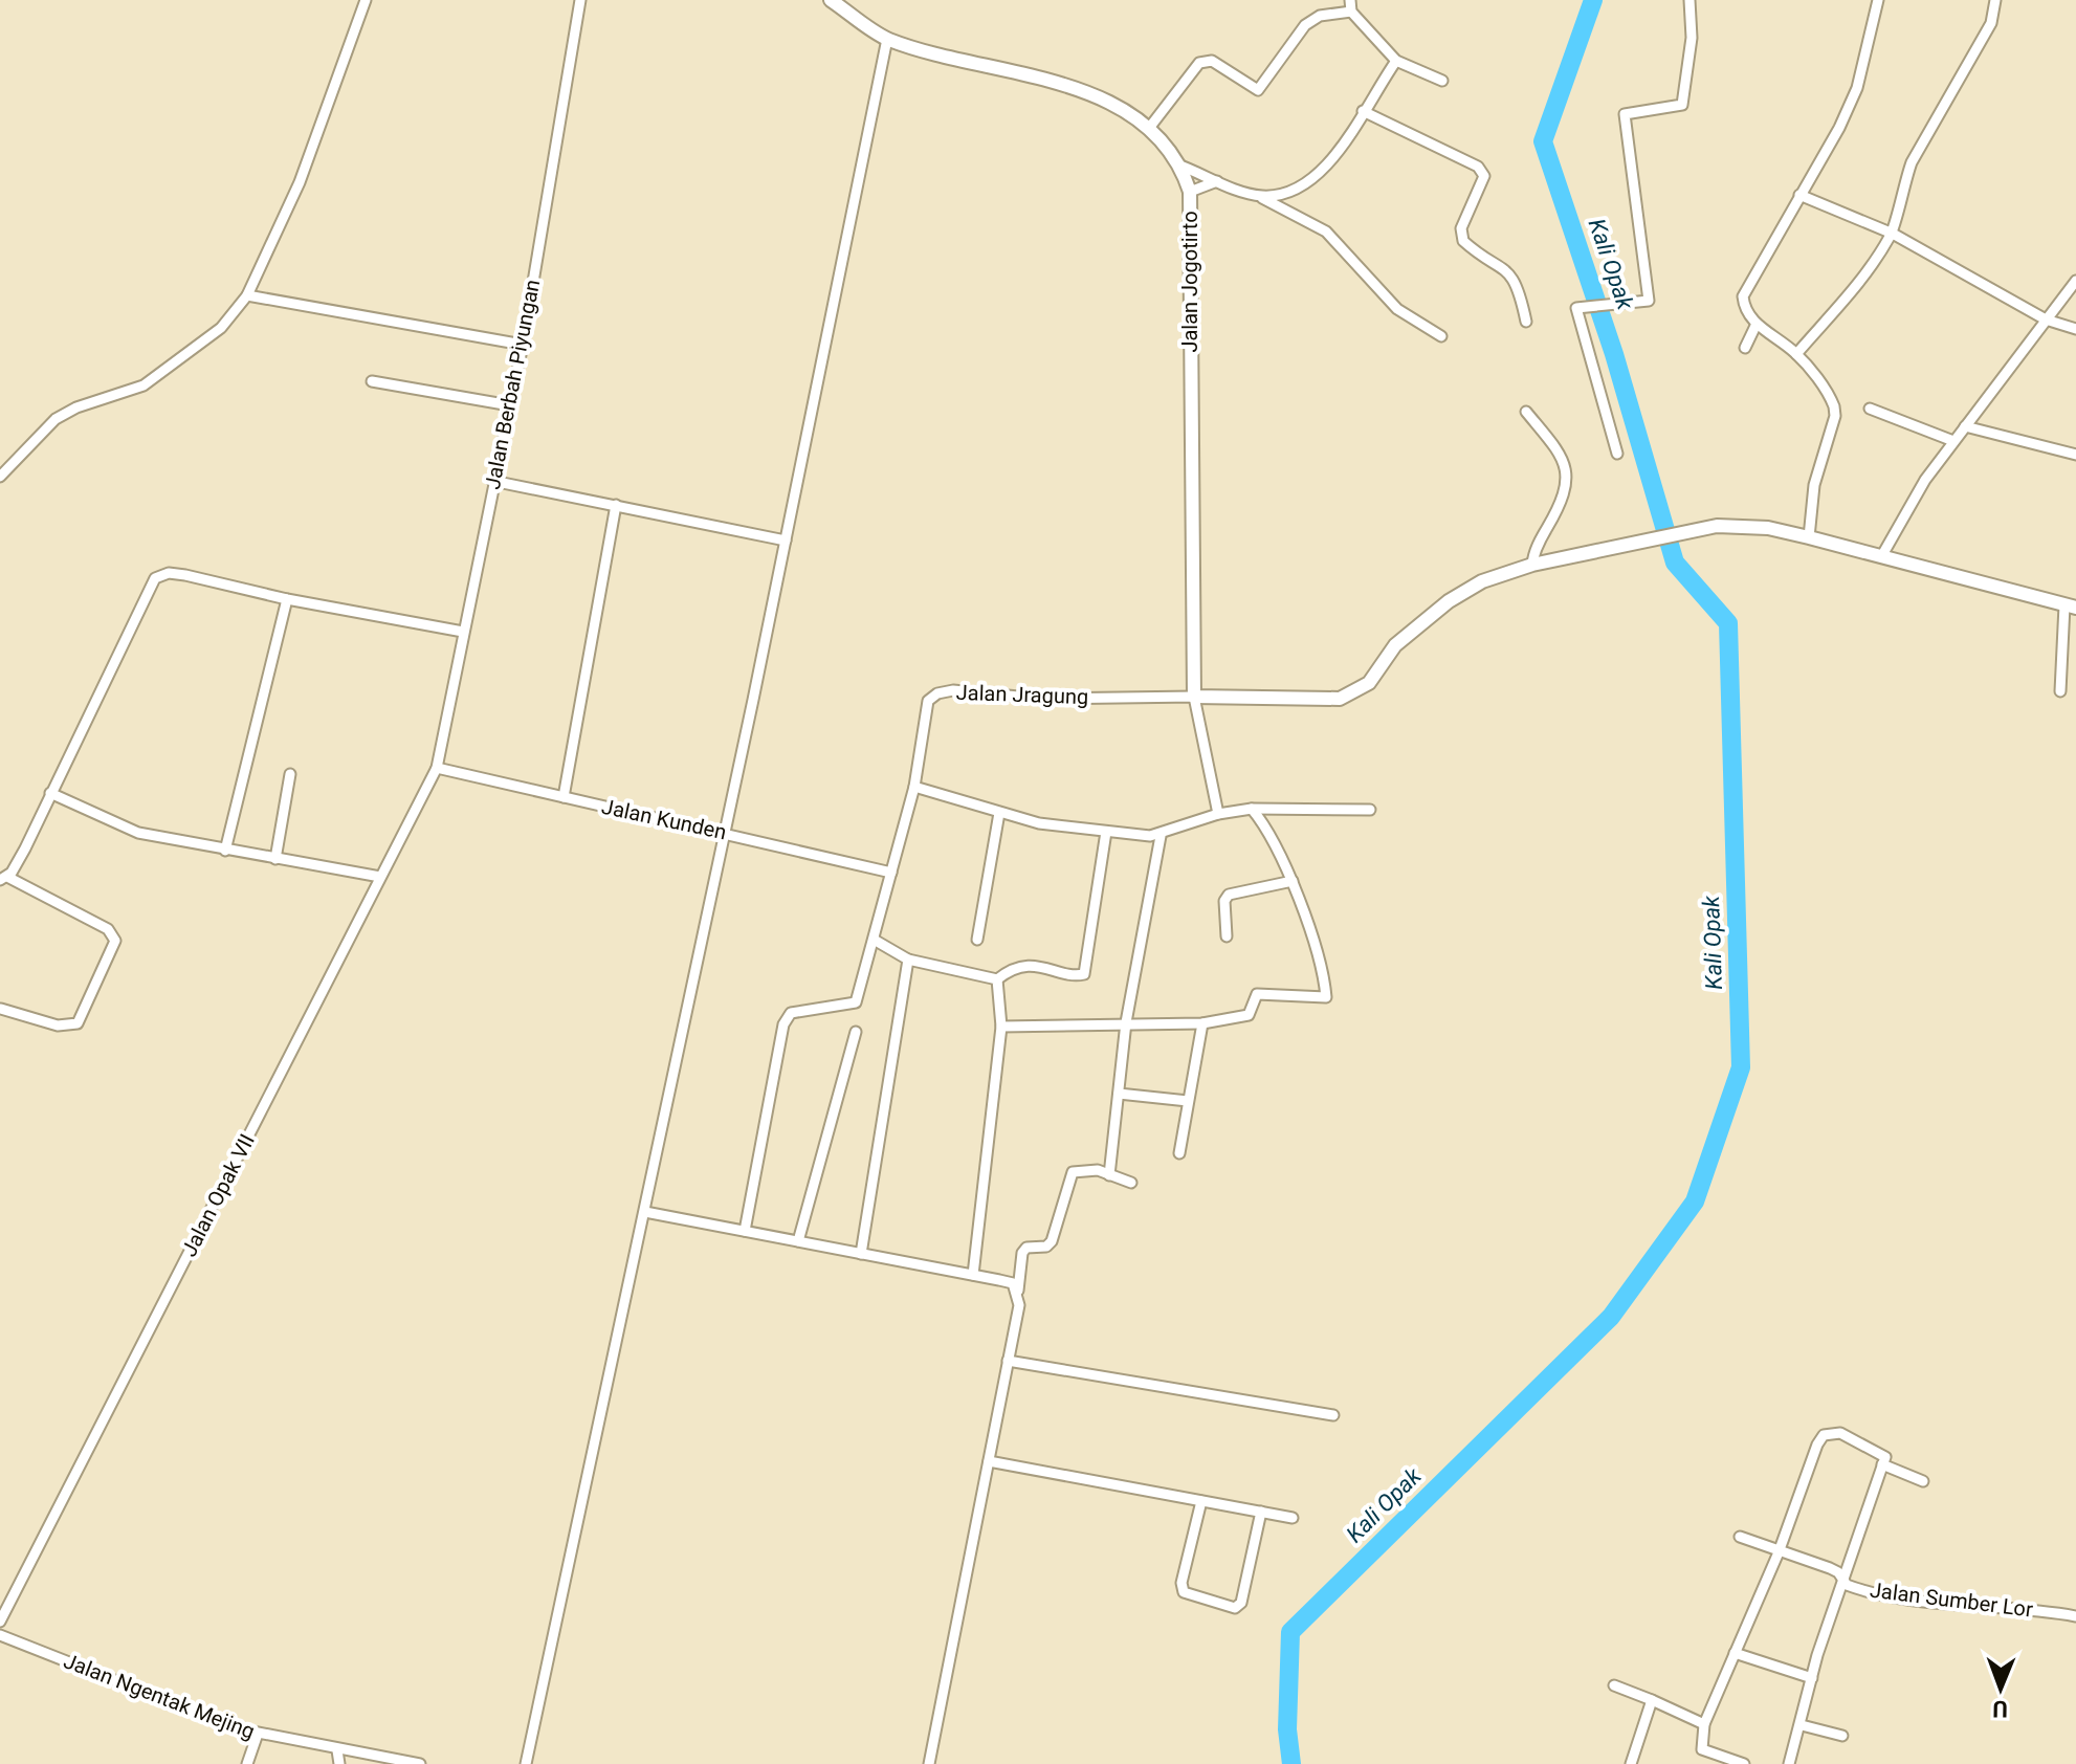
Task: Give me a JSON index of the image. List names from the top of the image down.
{
  "streets": {
    "street": [
      "Jalan Jogotirto",
      "Jalan Berbah Piyungan",
      "Jalan Jragung",
      "Jalan Kunden",
      "Jalan Opak VII",
      "Jalan Sumber Lor",
      "Jalan Ngentak Mejing"
    ]
  },
  "crossings": [
    ["Jalan Jogotirto", "Jalan Jragung"],
    ["Jalan Berbah Piyungan", "Jalan Kunden"],
    ["Jalan Berbah Piyungan", "Jalan Opak VII"],
    ["Jalan Jragung", "Jalan Kunden"],
    ["Jalan Kunden", "Jalan Opak VII"]
  ],
  "water": ["Kali Opak"],
  "north": "bottom"
}
